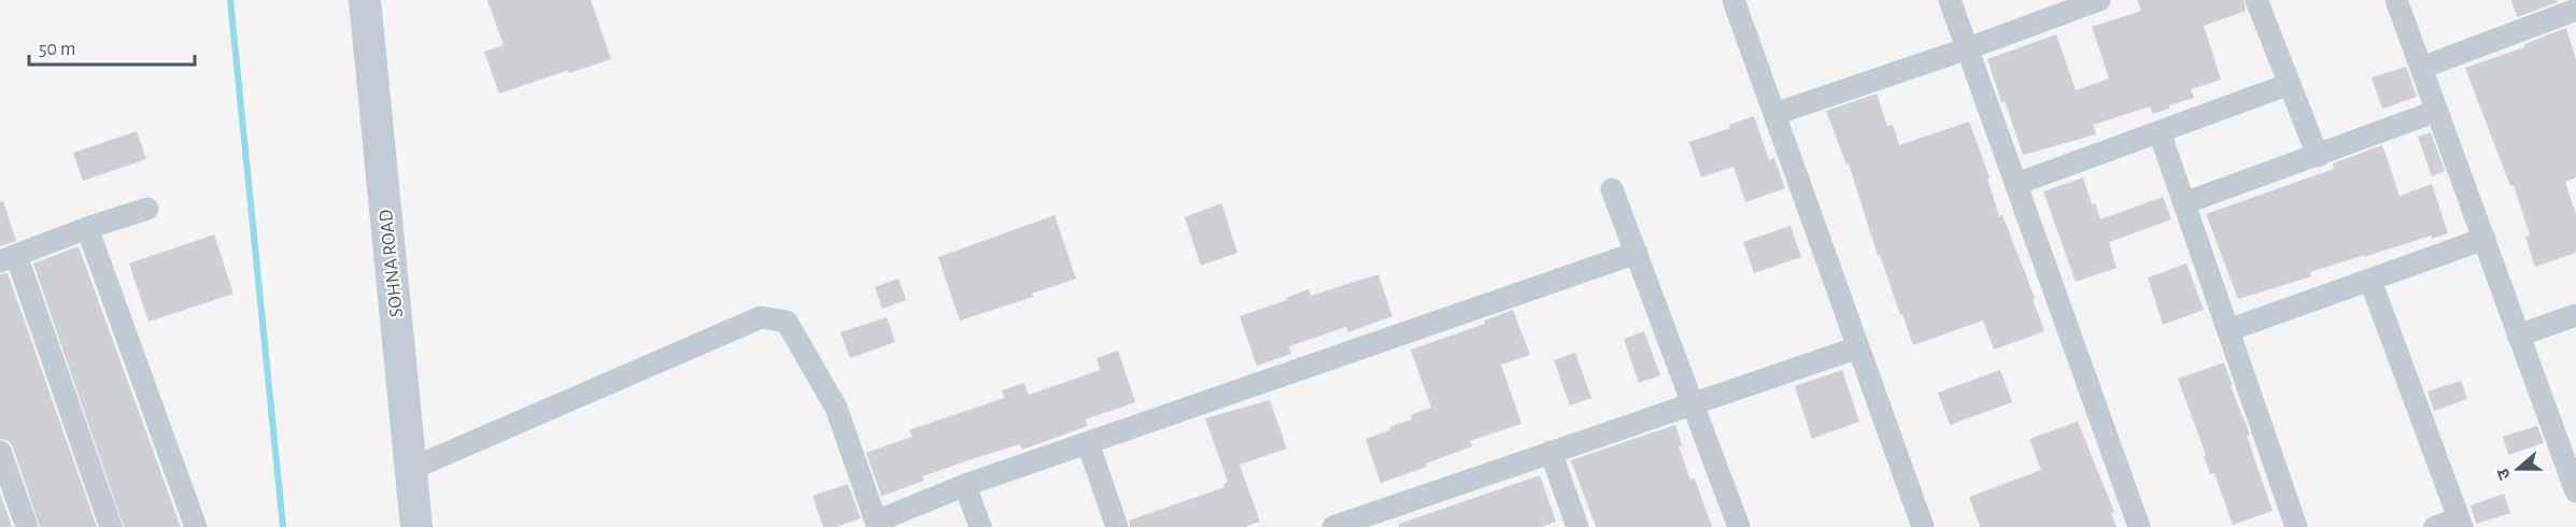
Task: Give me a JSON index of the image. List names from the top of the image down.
{
  "streets": {
    "main road": ["SOHNA ROAD"]
  },
  "scale_bar": "50 m",
  "north": "left"
}
